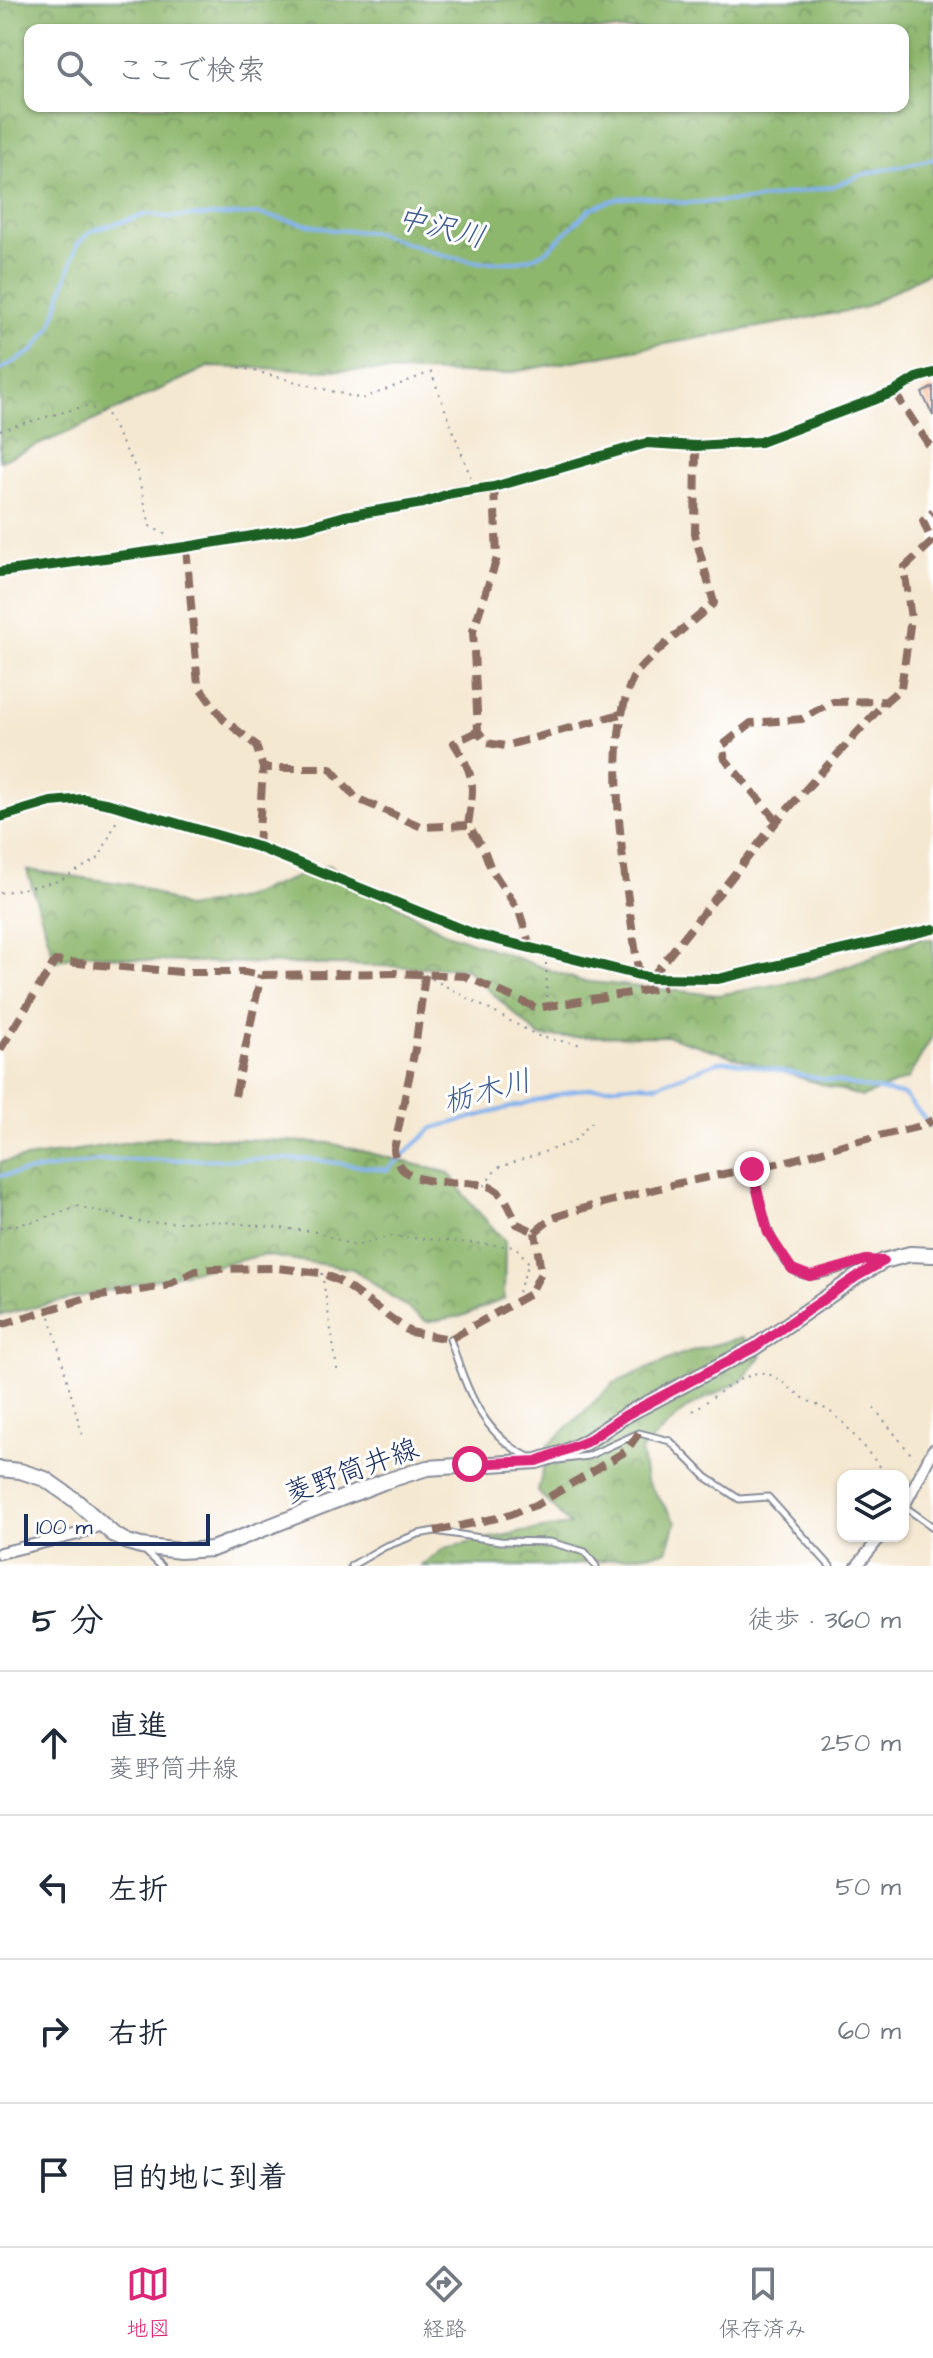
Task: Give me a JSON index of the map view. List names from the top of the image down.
{
  "streets": {
    "main road": ["菱野筒井線"]
  },
  "water": ["中沢川", "栃木川"],
  "scale_bar": "100 m",
  "page": {
    "search": "ここで検索",
    "scale": "100 m",
    "heading": ["5 分", "徒歩 · 360 m"],
    "list": [
      ["直進", "菱野筒井線", "250 m"],
      ["左折", "50 m"],
      ["右折", "60 m"],
      "目的地に到着"
    ],
    "nav": ["地図", "経路", "保存済み"]
  }
}
